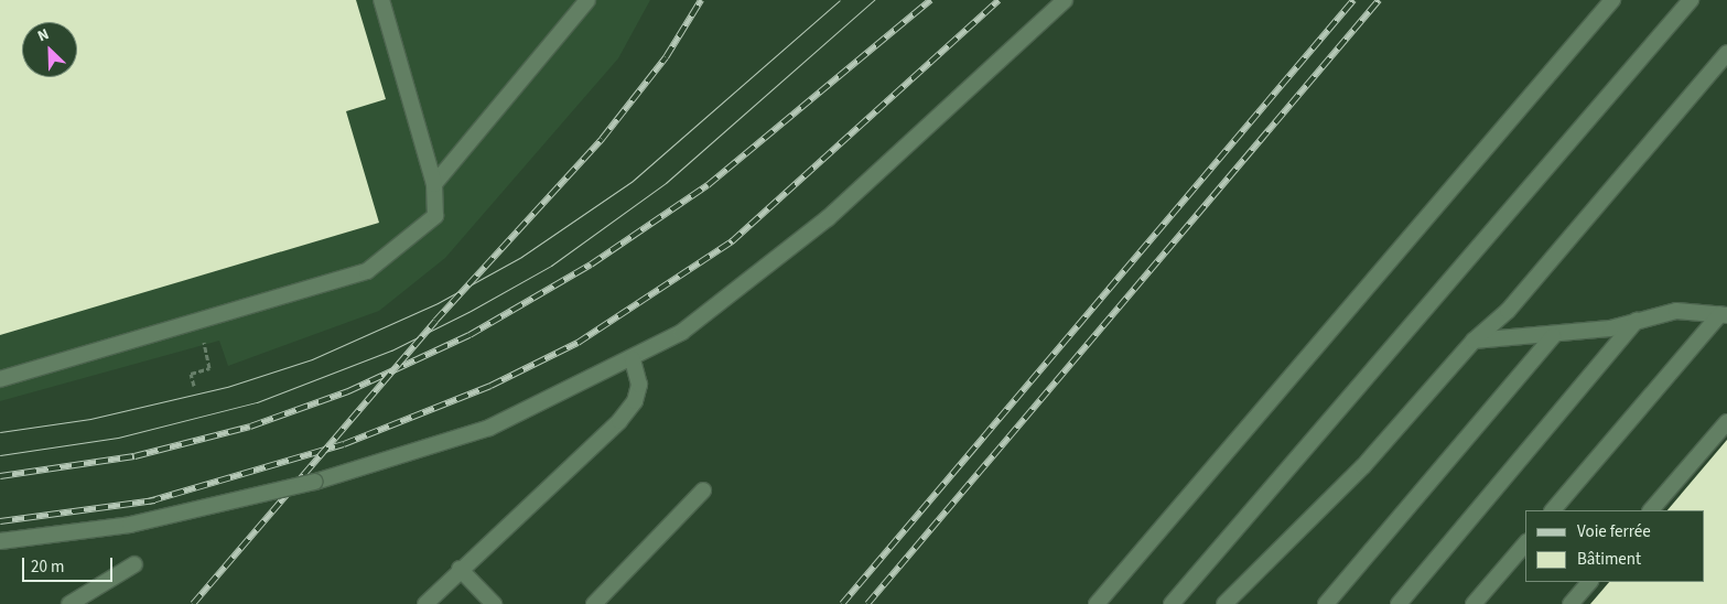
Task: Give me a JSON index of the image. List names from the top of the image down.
{
  "legend": ["Voie ferrée", "Bâtiment"],
  "scale_bar": "20 m",
  "north": "top left"
}
